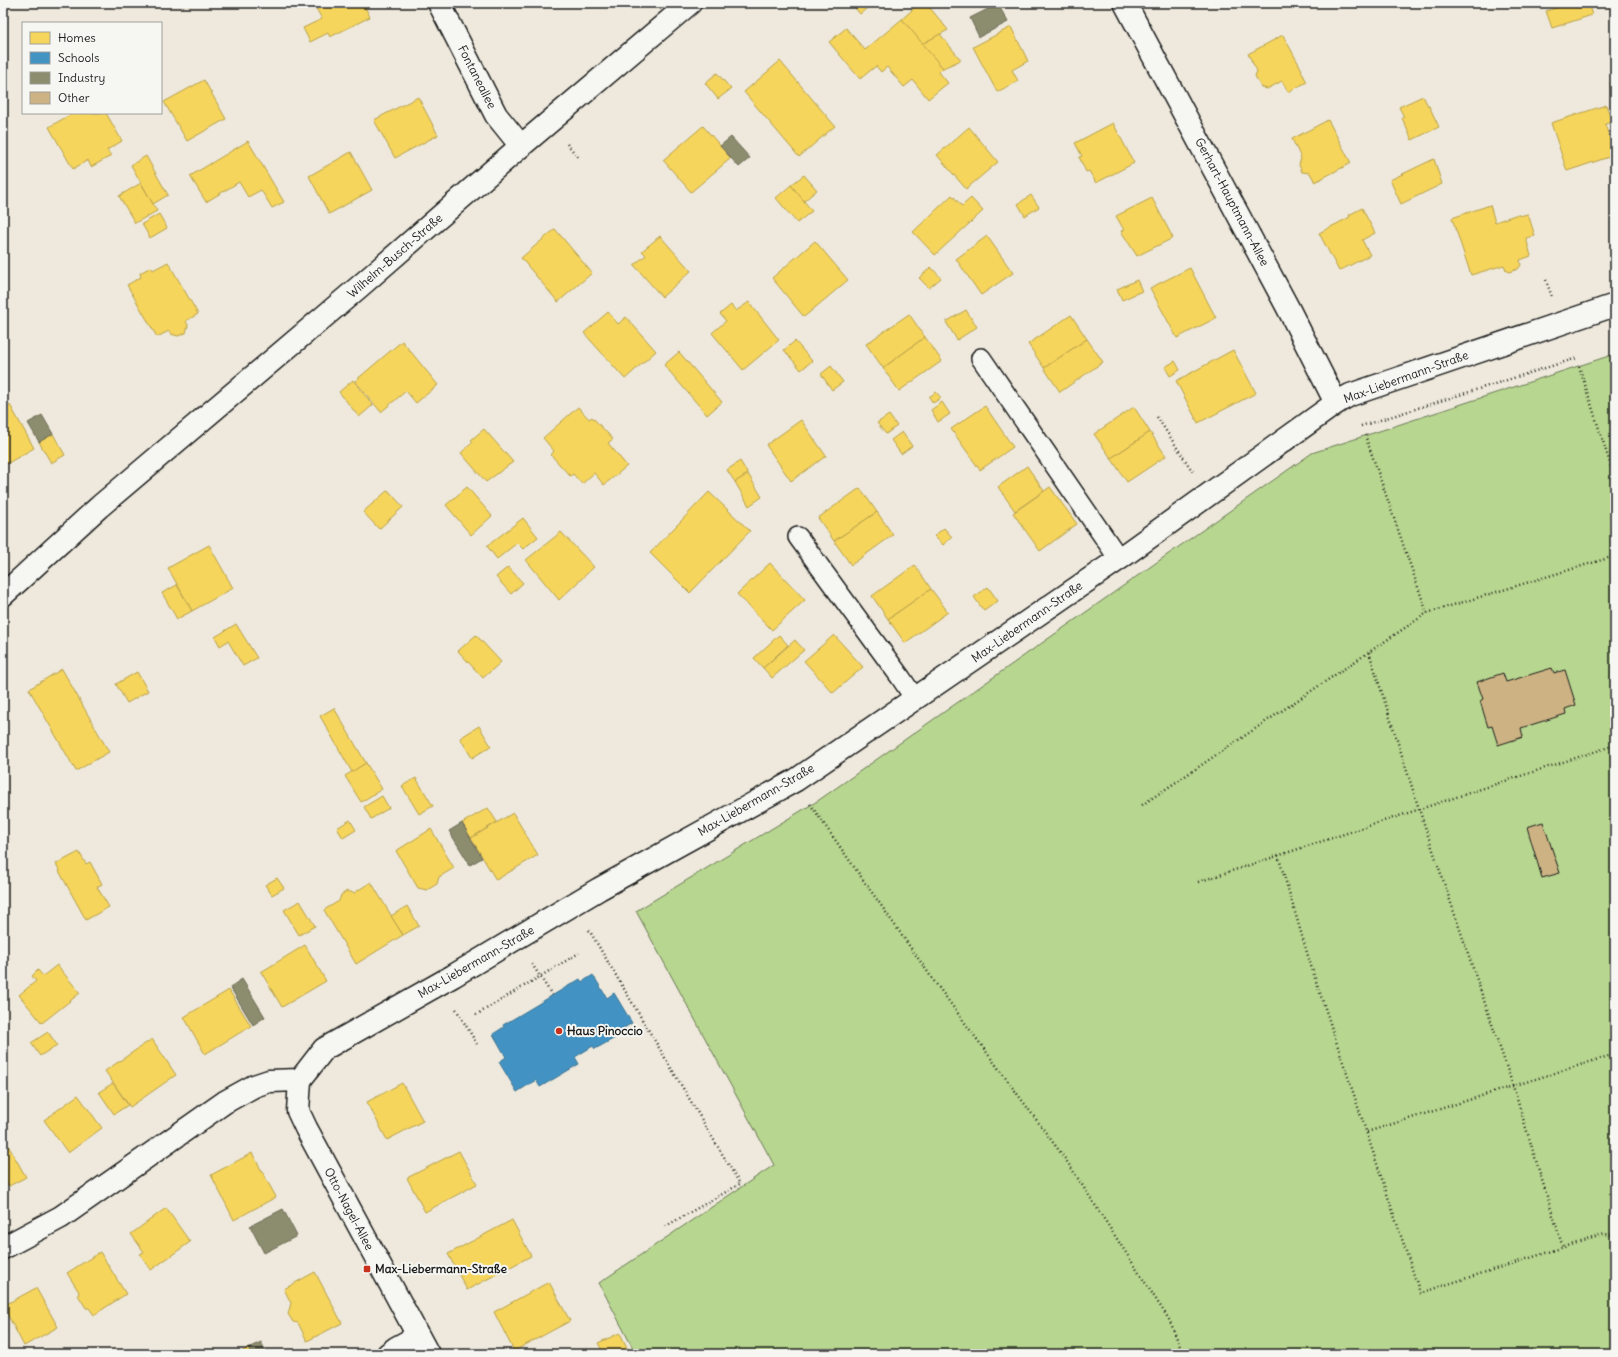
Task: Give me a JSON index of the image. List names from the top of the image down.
{
  "streets": {
    "street": [
      "Fontaneallee",
      "Gerhart-Hauptmann-Allee",
      "Wilhelm-Busch-Straße",
      "Max-Liebermann-Straße",
      "Otto-Nagel-Allee"
    ]
  },
  "crossings": [
    ["Fontaneallee", "Wilhelm-Busch-Straße"],
    ["Gerhart-Hauptmann-Allee", "Max-Liebermann-Straße"],
    ["Max-Liebermann-Straße", "Otto-Nagel-Allee"]
  ],
  "places": {
    "other": ["Haus Pinoccio"],
    "transit": ["Max-Liebermann-Straße"]
  },
  "legend": [
    "Homes",
    "Schools",
    "Industry",
    "Other"
  ]
}
